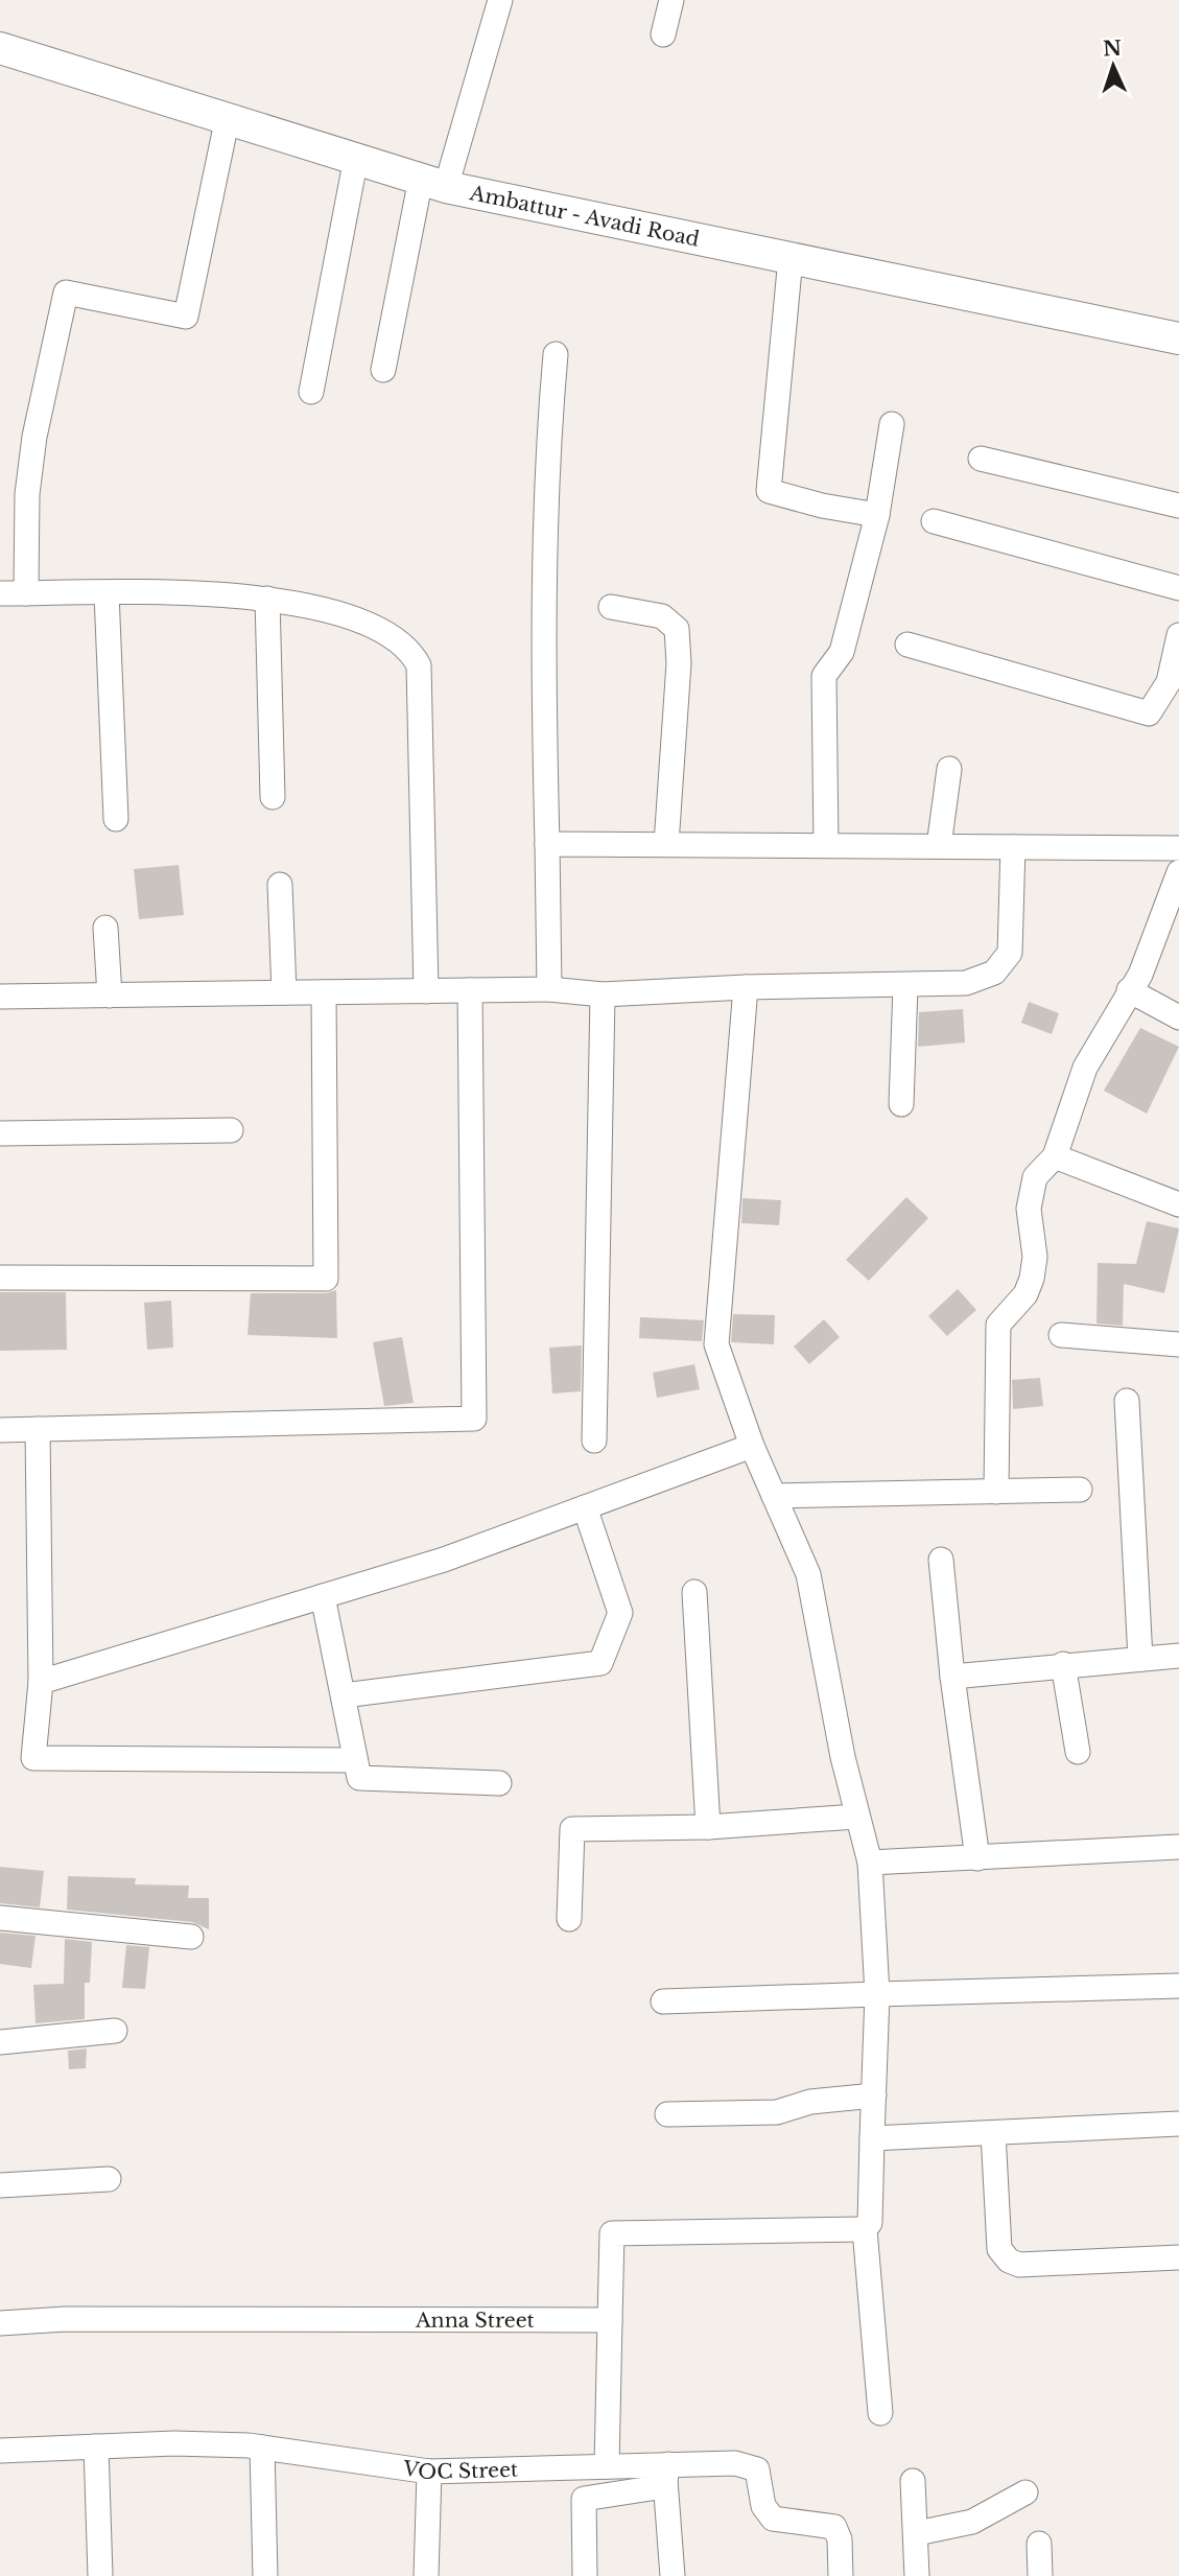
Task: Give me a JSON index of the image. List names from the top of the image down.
{
  "streets": {
    "street": ["Ambattur - Avadi Road", "Anna Street", "VOC Street"]
  },
  "north": "top"
}
